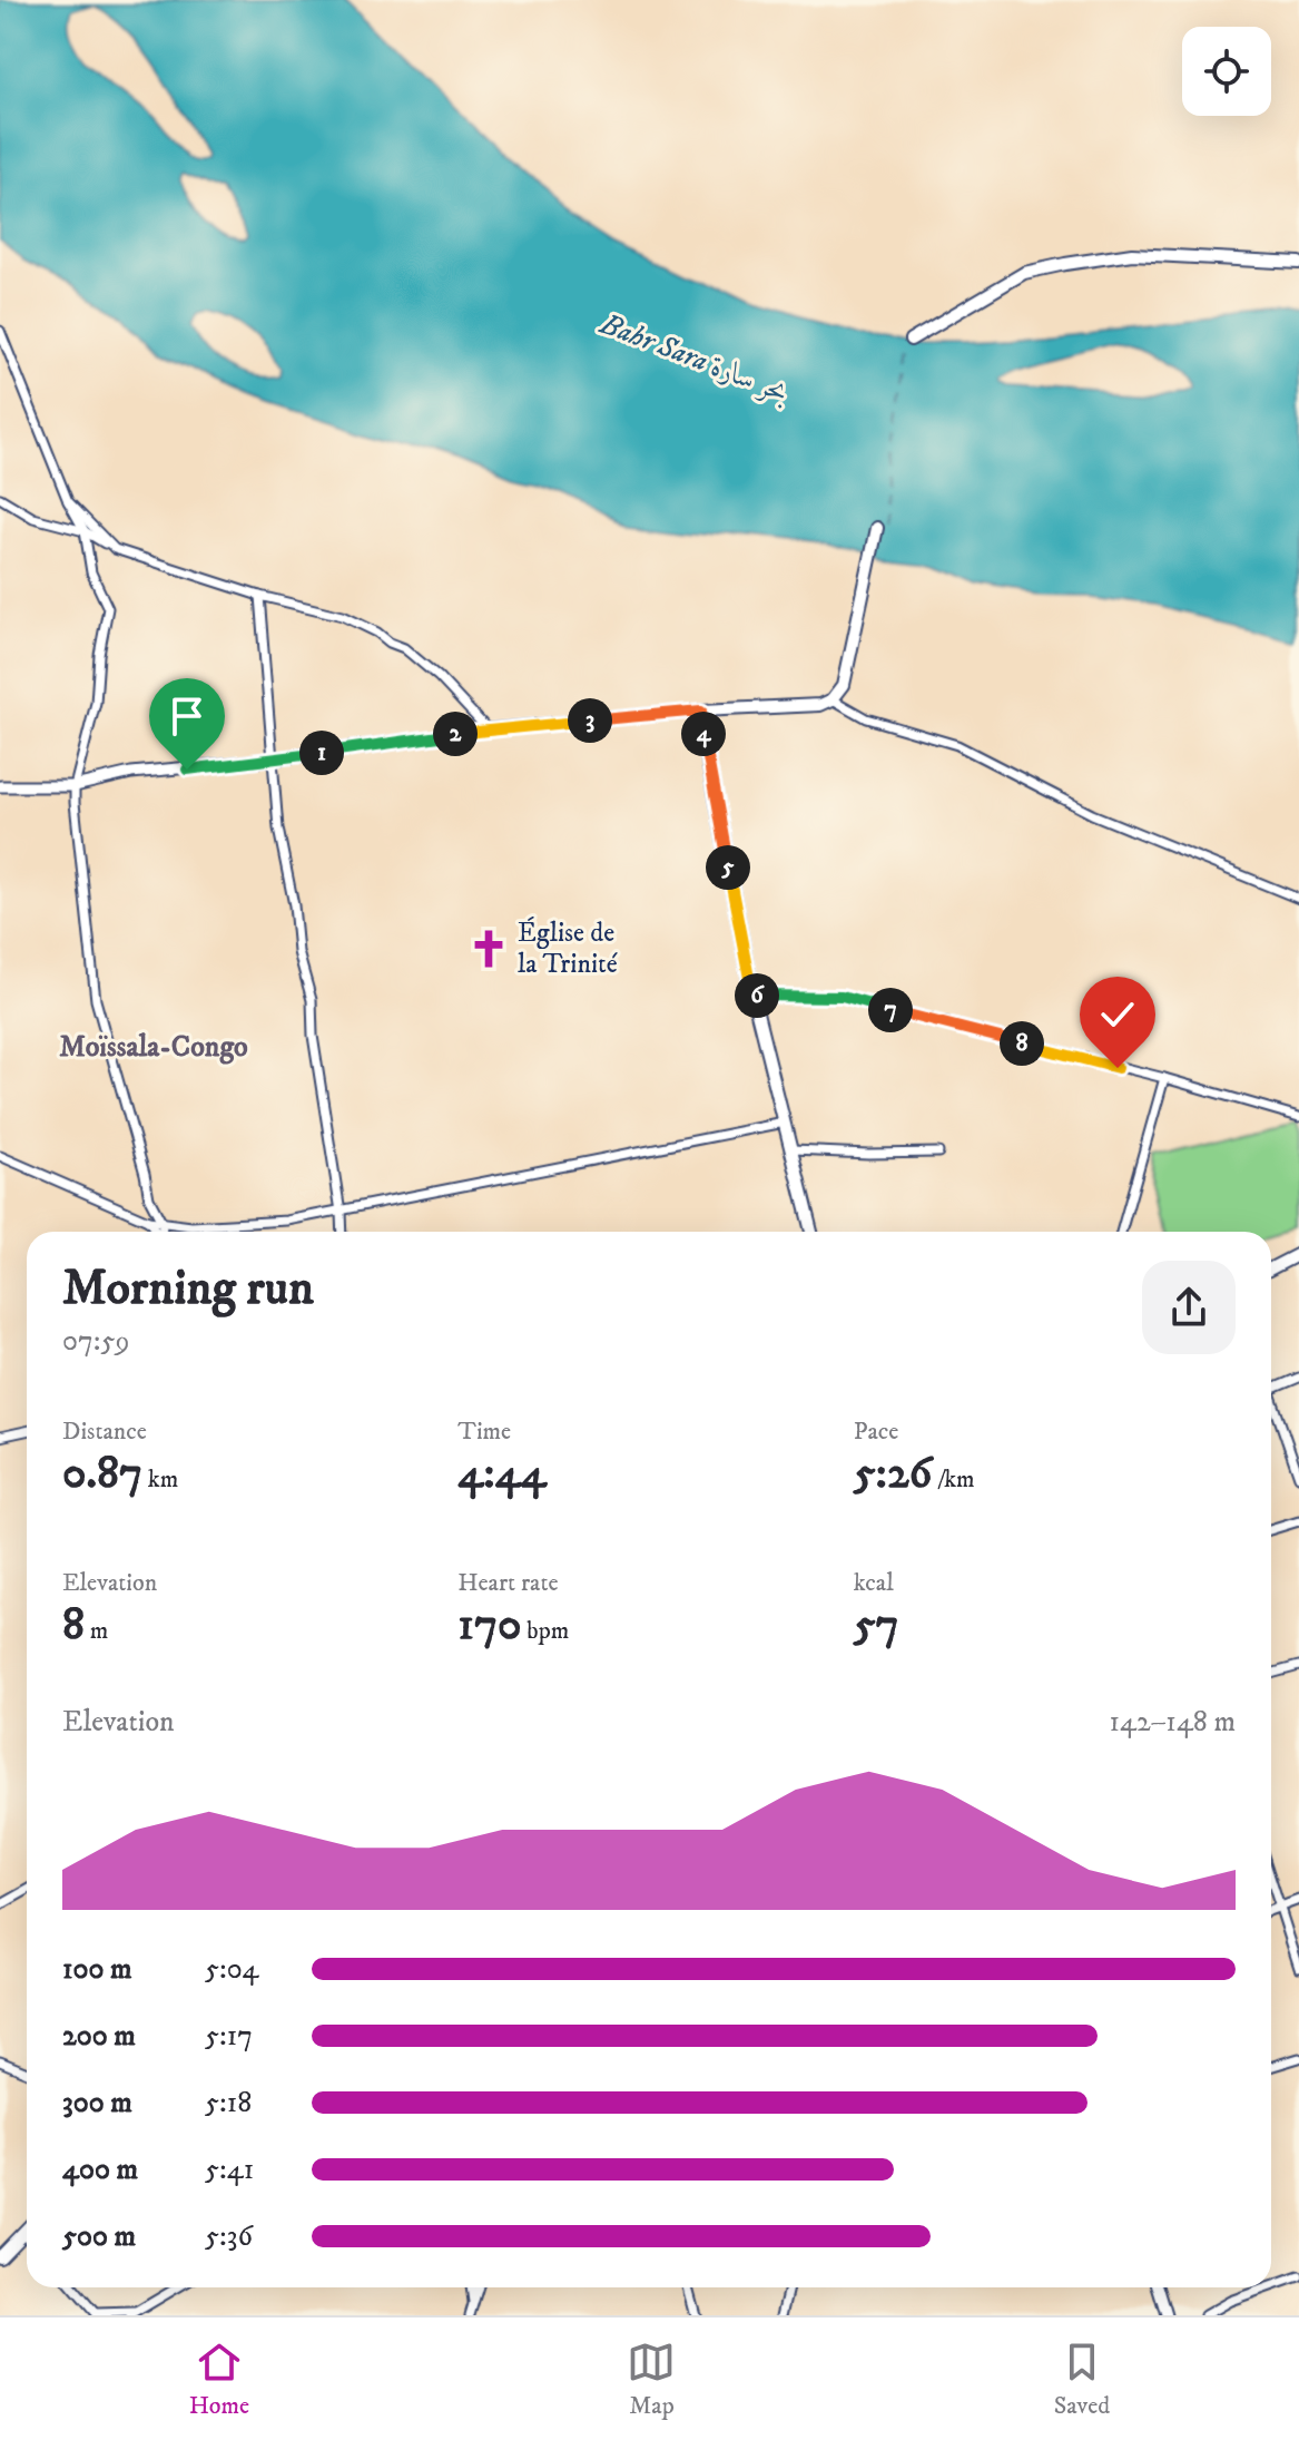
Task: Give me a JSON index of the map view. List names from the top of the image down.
{
  "districts": ["Moïssala-Congo"],
  "water": ["Bahr Sara بحر سارة"],
  "places": {
    "church": ["Église de la Trinité"]
  },
  "page": {
    "pins": [
      "3",
      "2",
      "4",
      "1",
      "5",
      "6",
      "7",
      "8"
    ],
    "heading": ["Morning run", "07:59"],
    "stats": [
      ["Distance", "0.87 km"],
      ["Time", "4:44"],
      ["Pace", "5:26 /km"],
      ["Elevation", "8 m"],
      ["Heart rate", "170 bpm"],
      ["kcal", "57"]
    ],
    "chart": ["Elevation", "142–148 m"],
    "list": [
      {
        "name": "100 m",
        "note": "5:04"
      },
      {
        "name": "200 m",
        "note": "5:17"
      },
      {
        "name": "300 m",
        "note": "5:18"
      },
      {
        "name": "400 m",
        "note": "5:41"
      },
      {
        "name": "500 m",
        "note": "5:36"
      }
    ],
    "tabs": ["Home", "Map", "Saved"]
  }
}
